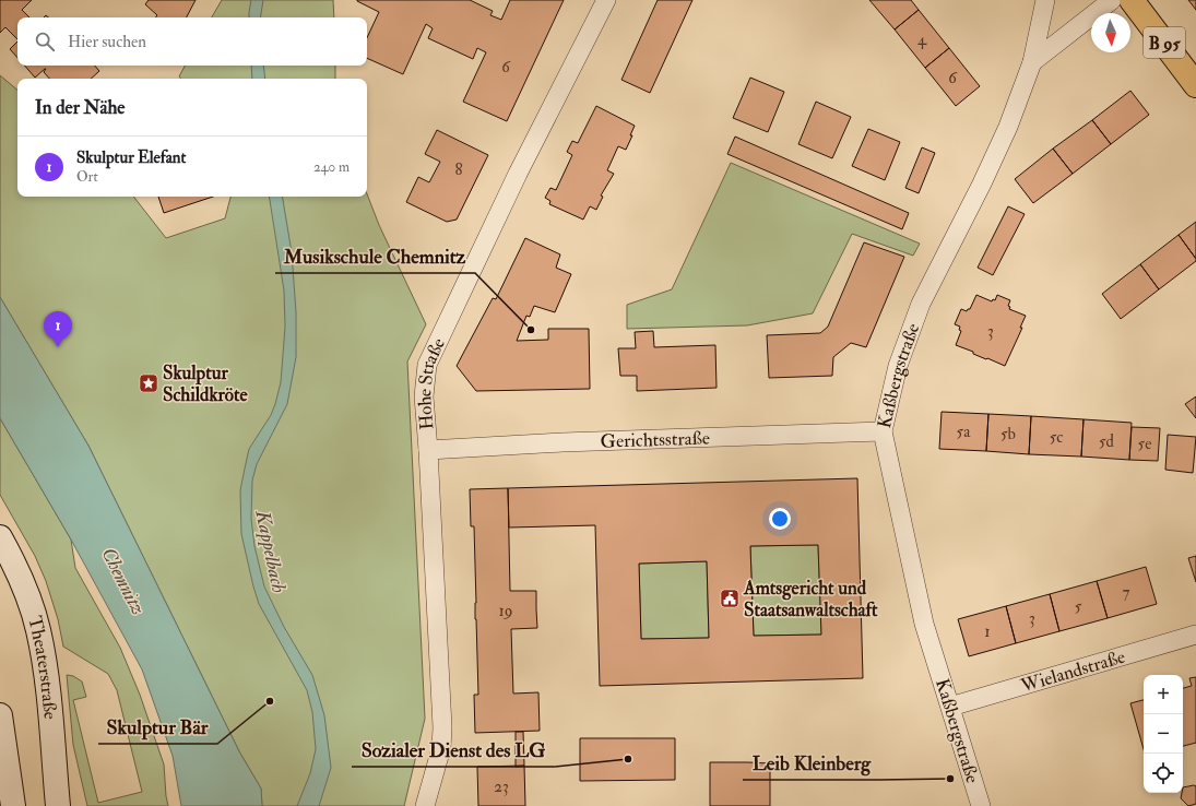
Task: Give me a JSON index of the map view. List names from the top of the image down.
{
  "streets": {
    "main road": ["B 95", "Theaterstraße"],
    "street": [
      "Kaßbergstraße",
      "Hohe Straße",
      "Gerichtsstraße",
      "Wielandstraße"
    ]
  },
  "crossings": [
    ["Kaßbergstraße", "Gerichtsstraße"],
    ["Kaßbergstraße", "Wielandstraße"],
    ["Hohe Straße", "Gerichtsstraße"]
  ],
  "water": ["Kappelbach", "Chemnitz"],
  "places": {
    "other": [
      "Musikschule Chemnitz",
      "Skulptur Bär",
      "Sozialer Dienst des LG",
      "Leib Kleinberg"
    ],
    "place": ["Skulptur Schildkröte"],
    "public building": ["Amtsgericht und Staatsanwaltschaft"]
  },
  "house_numbers": [
    "4",
    "6",
    "6",
    "8",
    "3",
    "5a",
    "5b",
    "5c",
    "5d",
    "5e",
    "7",
    "5",
    "19",
    "3",
    "1",
    "23"
  ],
  "north": "bottom",
  "page": {
    "search": "Hier suchen",
    "heading": "In der Nähe",
    "list": [
      {
        "mark": "1",
        "name": "Skulptur Elefant",
        "note": "Ort",
        "value": "240 m"
      }
    ],
    "pins": "1",
    "map_buttons": ["+", "−"]
  }
}
